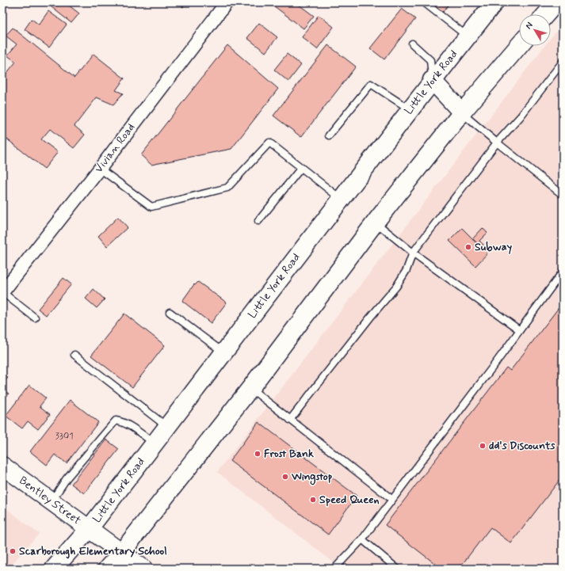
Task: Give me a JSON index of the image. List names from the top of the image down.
{
  "streets": {
    "main road": ["Little York Road", "Bentley Street"],
    "street": ["Vivian Road"]
  },
  "crossings": [
    ["Little York Road", "Bentley Street"]
  ],
  "places": [
    "Subway",
    "dd's Discounts",
    "Frost Bank",
    "Wingstop",
    "Speed Queen",
    "Scarborough Elementary School"
  ],
  "house_numbers": ["3301"],
  "north": "top left"
}
